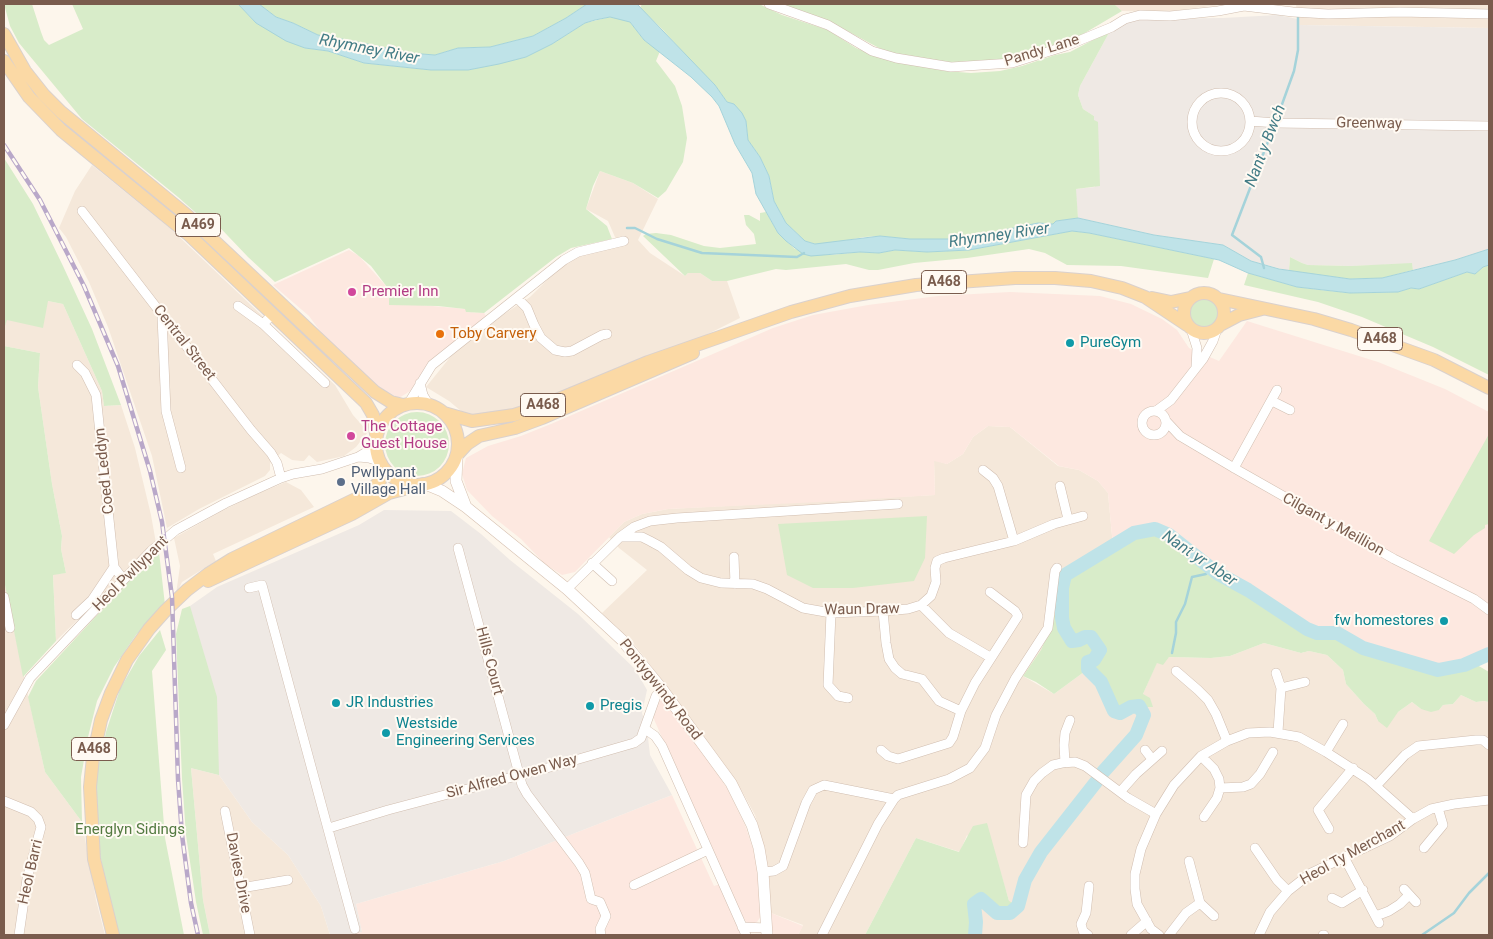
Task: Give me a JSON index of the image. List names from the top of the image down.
{
  "streets": {
    "main road": ["A469", "A468", "Pontygwindy Road"],
    "street": [
      "Pandy Lane",
      "Greenway",
      "Central Street",
      "Coed Leddyn",
      "Cilgant y Meillion",
      "Heol Pwllypant",
      "Waun Draw",
      "Hills Court",
      "Sir Alfred Owen Way",
      "Heol Ty Merchant",
      "Heol Barri",
      "Davies Drive"
    ]
  },
  "crossings": [
    ["A469", "A468"],
    ["A469", "Heol Pwllypant"],
    ["A469", "Pontygwindy Road"],
    ["A468", "Heol Pwllypant"],
    ["A468", "Pontygwindy Road"],
    ["Central Street", "Heol Pwllypant"],
    ["Heol Pwllypant", "Pontygwindy Road"],
    ["Hills Court", "Sir Alfred Owen Way"],
    ["Pontygwindy Road", "Sir Alfred Owen Way"]
  ],
  "water": ["Rhymney River", "Nant y Bwch", "Nant yr Aber"],
  "parks": ["Energlyn Sidings"],
  "places": [
    "Premier Inn",
    "Toby Carvery",
    "PureGym",
    "The Cottage Guest House",
    "Pwllypant Village Hall",
    "fw homestores",
    "JR Industries",
    "Pregis",
    "Westside Engineering Services"
  ]
}
